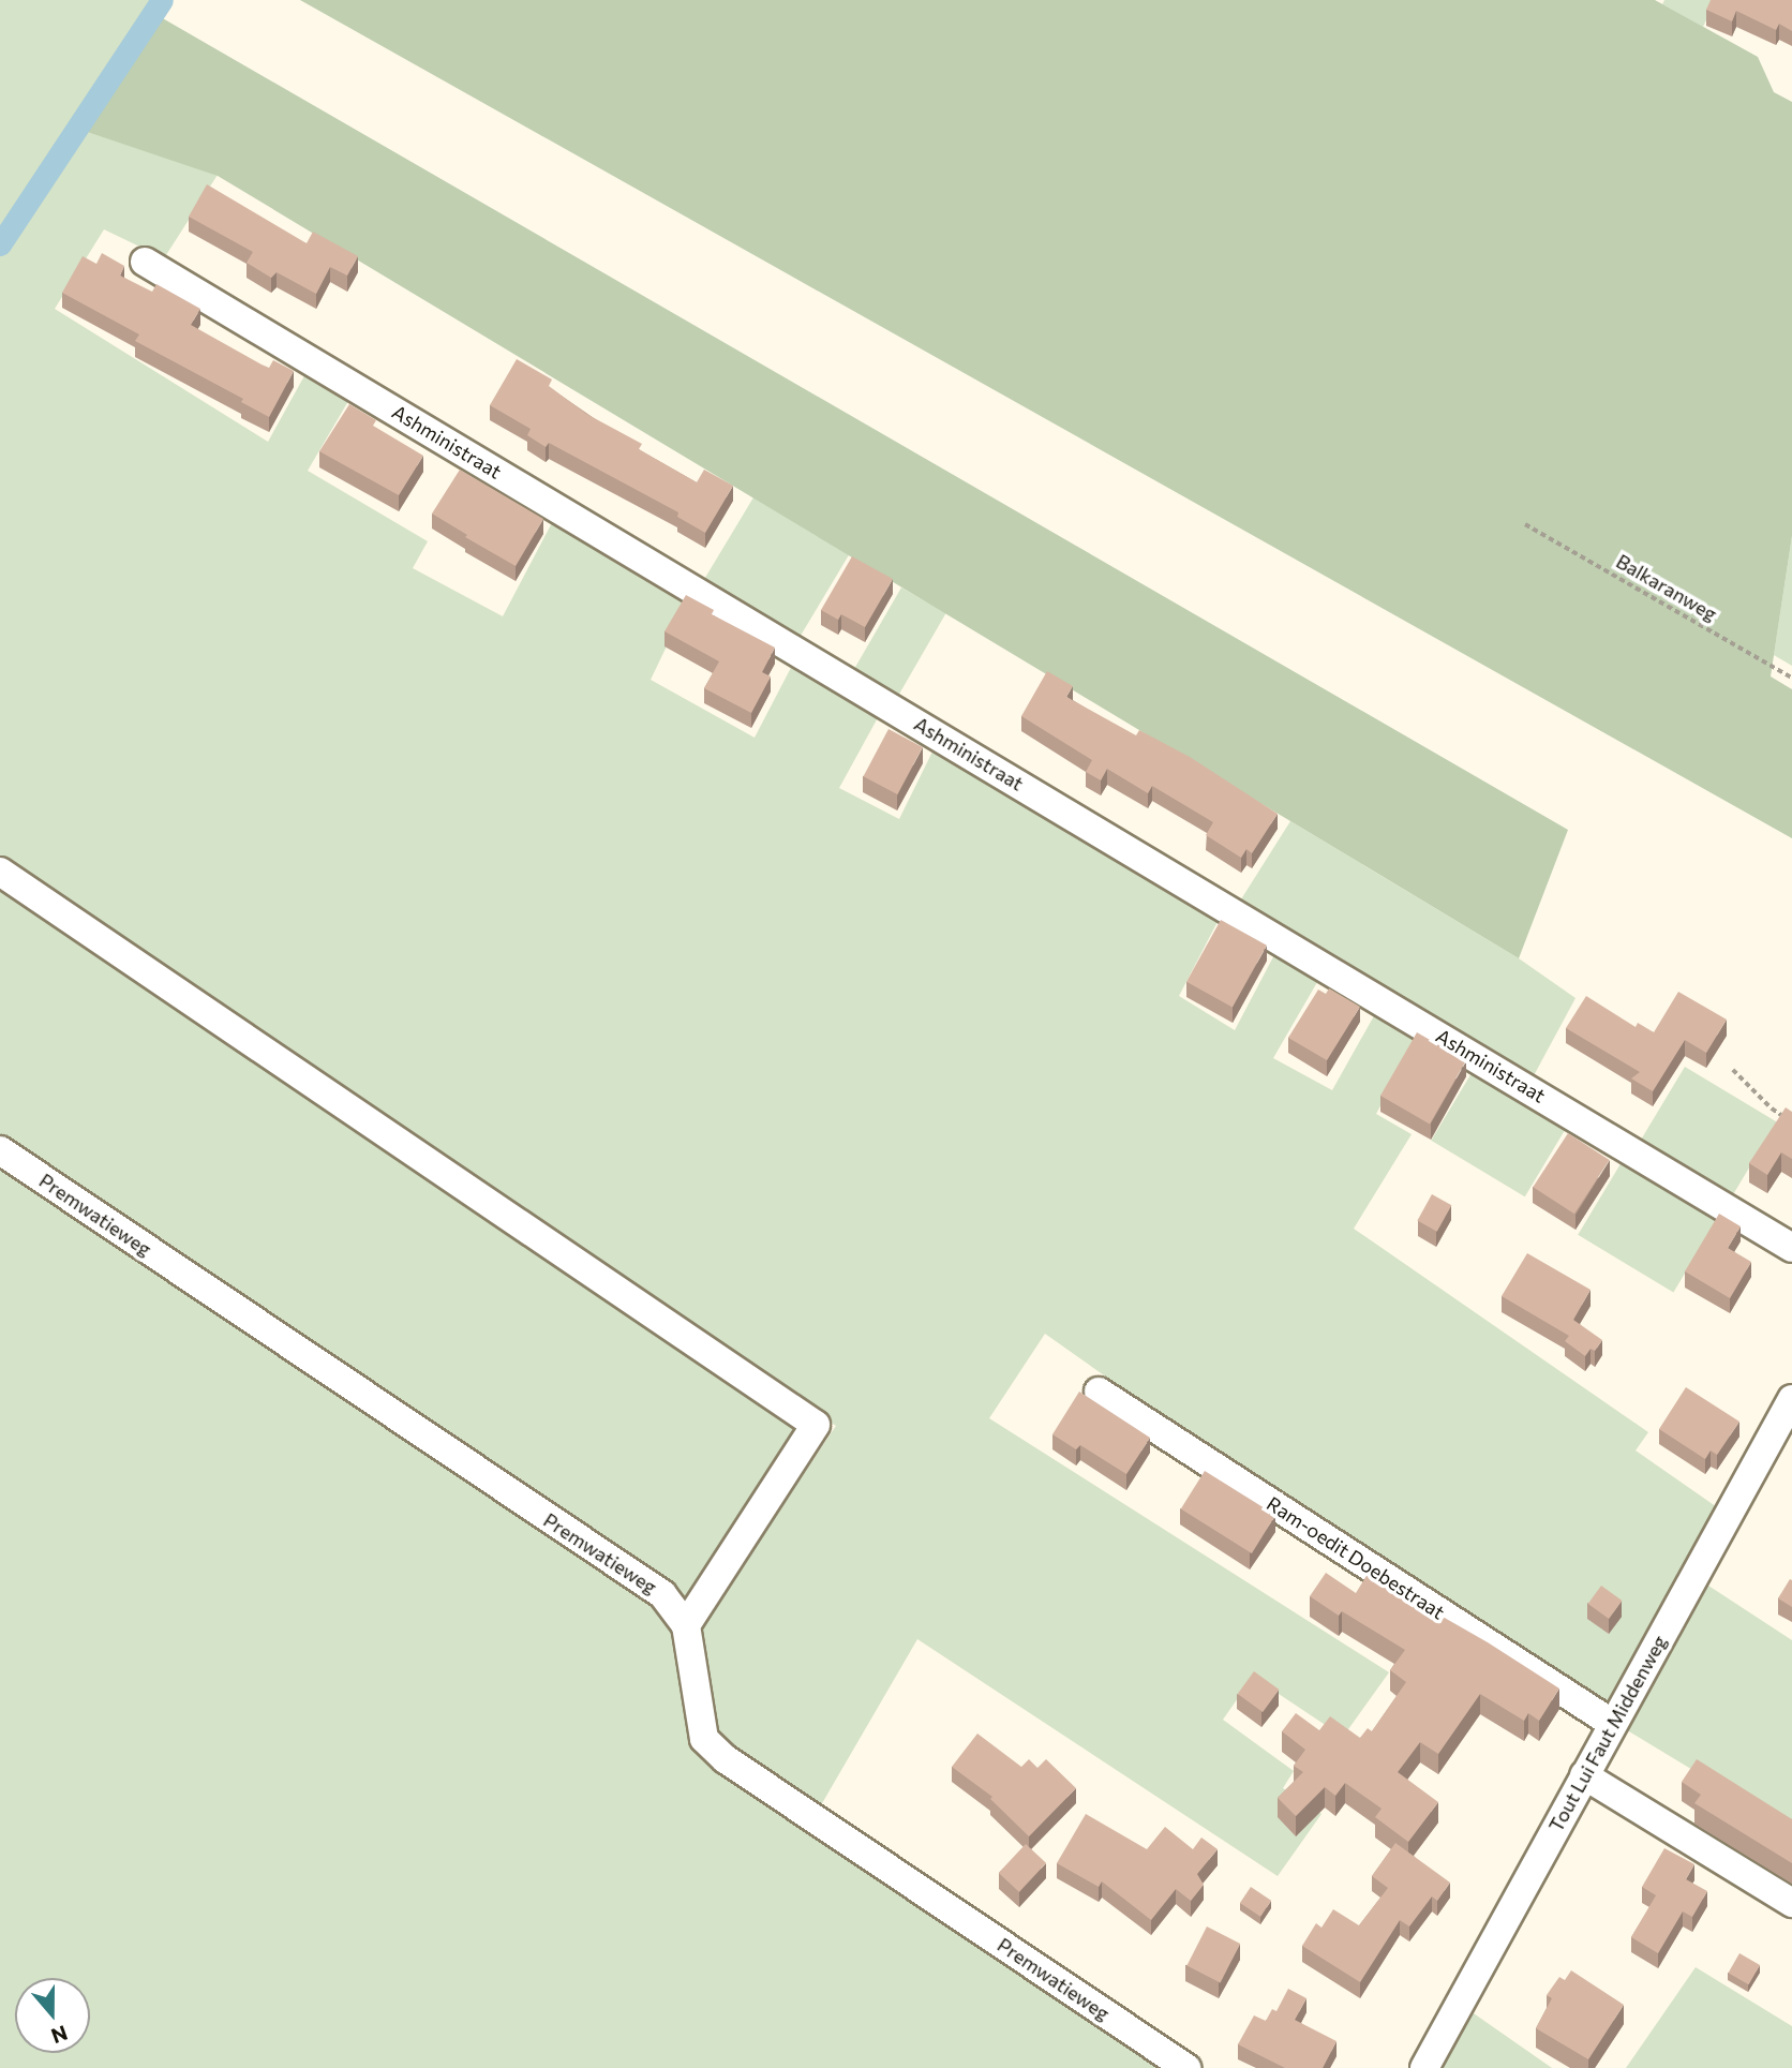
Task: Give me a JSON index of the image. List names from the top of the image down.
{
  "streets": {
    "street": [
      "Ashministraat",
      "Premwatieweg",
      "Ram-oedit Doebestraat",
      "Tout Lui Faut Middenweg"
    ],
    "path": ["Balkaranweg"]
  },
  "crossings": [
    ["Ram-oedit Doebestraat", "Tout Lui Faut Middenweg"]
  ],
  "north": "bottom"
}
